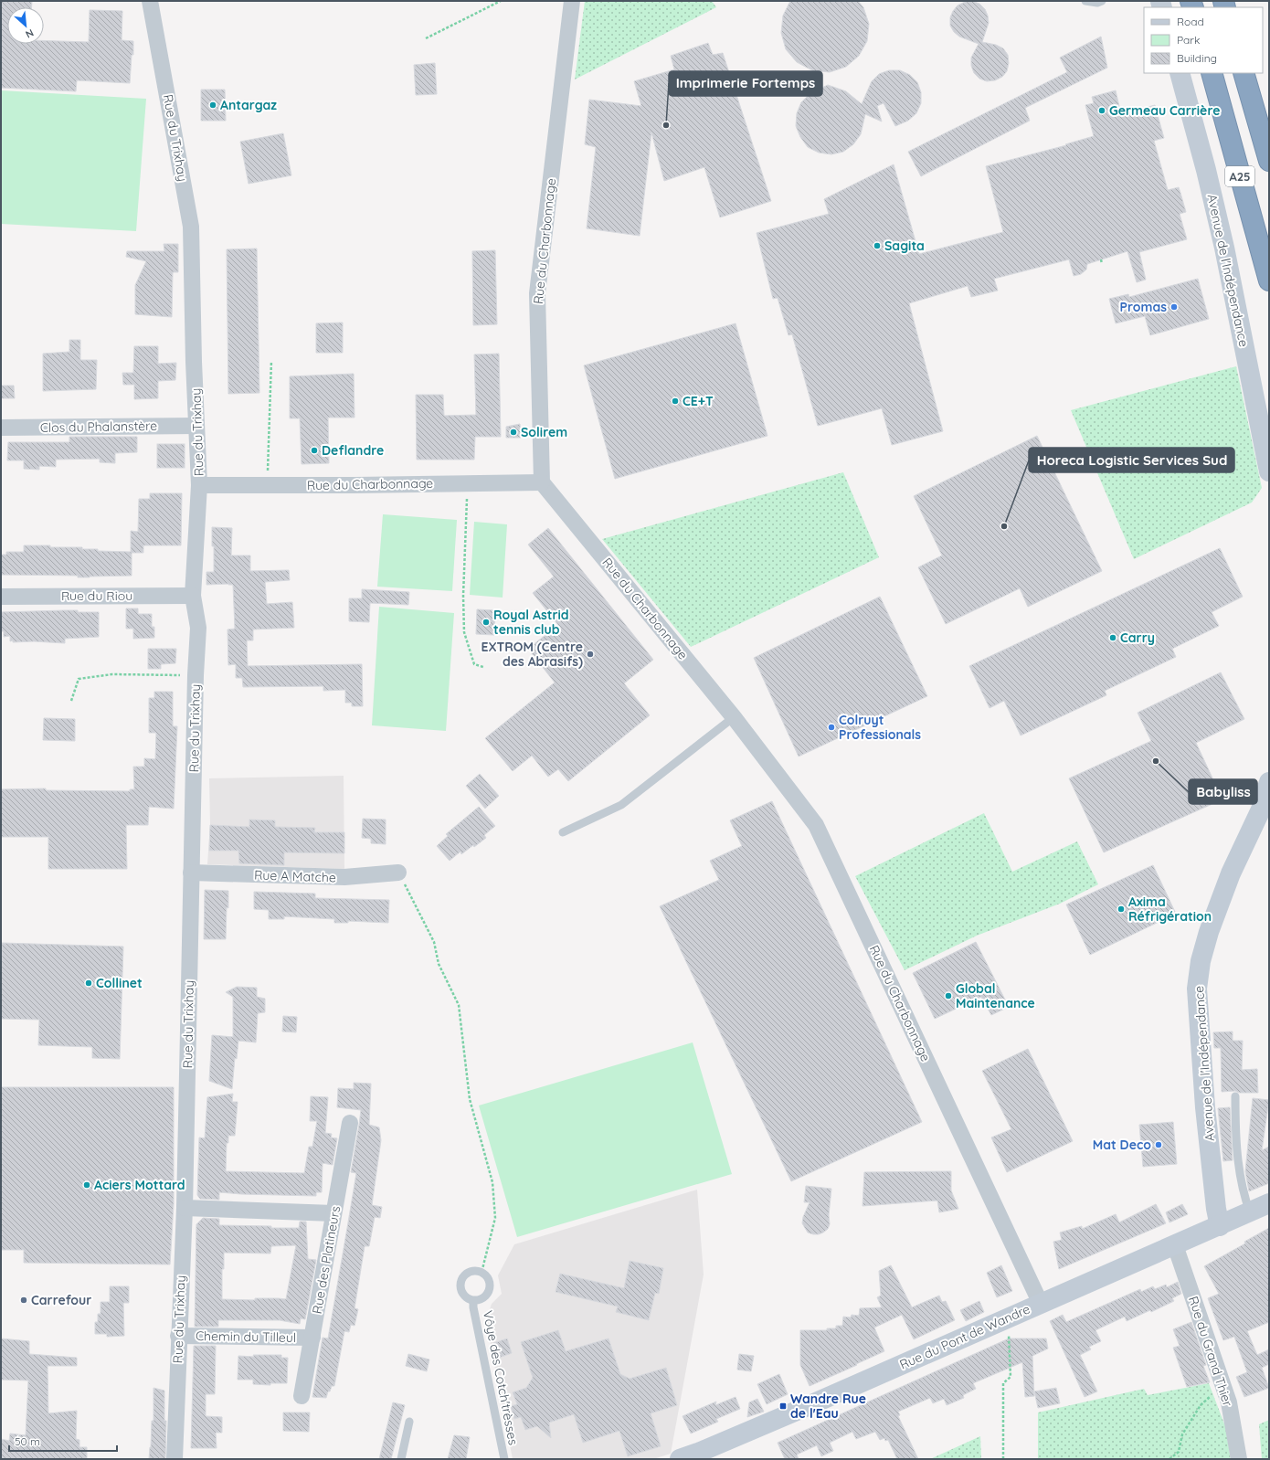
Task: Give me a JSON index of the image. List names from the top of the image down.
{
  "streets": {
    "highway": ["A25"],
    "main road": ["Avenue de l'Indépendance", "Rue du Pont de Wandre"],
    "street": [
      "Rue du Trixhay",
      "Rue du Charbonnage",
      "Clos du Phalanstère",
      "Rue du Riou",
      "Rue A Matche",
      "Rue des Platineurs",
      "Chemin du Tilleul",
      "Rue du Grand Thier"
    ],
    "lane": ["Vôye des Cotch'trèsses"]
  },
  "crossings": [
    ["Rue du Trixhay", "Rue du Charbonnage"],
    ["Rue du Trixhay", "Clos du Phalanstère"],
    ["Rue du Trixhay", "Rue du Riou"],
    ["Rue du Trixhay", "Rue A Matche"],
    ["Rue du Trixhay", "Chemin du Tilleul"],
    ["Rue du Charbonnage", "Rue du Pont de Wandre"],
    ["Avenue de l'Indépendance", "Rue du Pont de Wandre"],
    ["Rue des Platineurs", "Chemin du Tilleul"],
    ["Rue du Pont de Wandre", "Rue du Grand Thier"]
  ],
  "places": {
    "other": [
      "Antargaz",
      "Germeau Carrière",
      "Imprimerie Fortemps",
      "Sagita",
      "Promas",
      "CE+T",
      "Solirem",
      "Deflandre",
      "Horeca Logistic Services Sud",
      "Royal Astrid tennis club",
      "Carry",
      "EXTROM (Centre des Abrasifs)",
      "Colruyt Professionals",
      "Babyliss",
      "Axima Réfrigération",
      "Collinet",
      "Global Maintenance",
      "Mat Deco",
      "Aciers Mottard",
      "Carrefour"
    ],
    "transit": ["Wandre Rue de l'Eau"]
  },
  "legend": ["Road", "Park", "Building"],
  "scale_bar": "50 m",
  "north": "bottom right"
}
